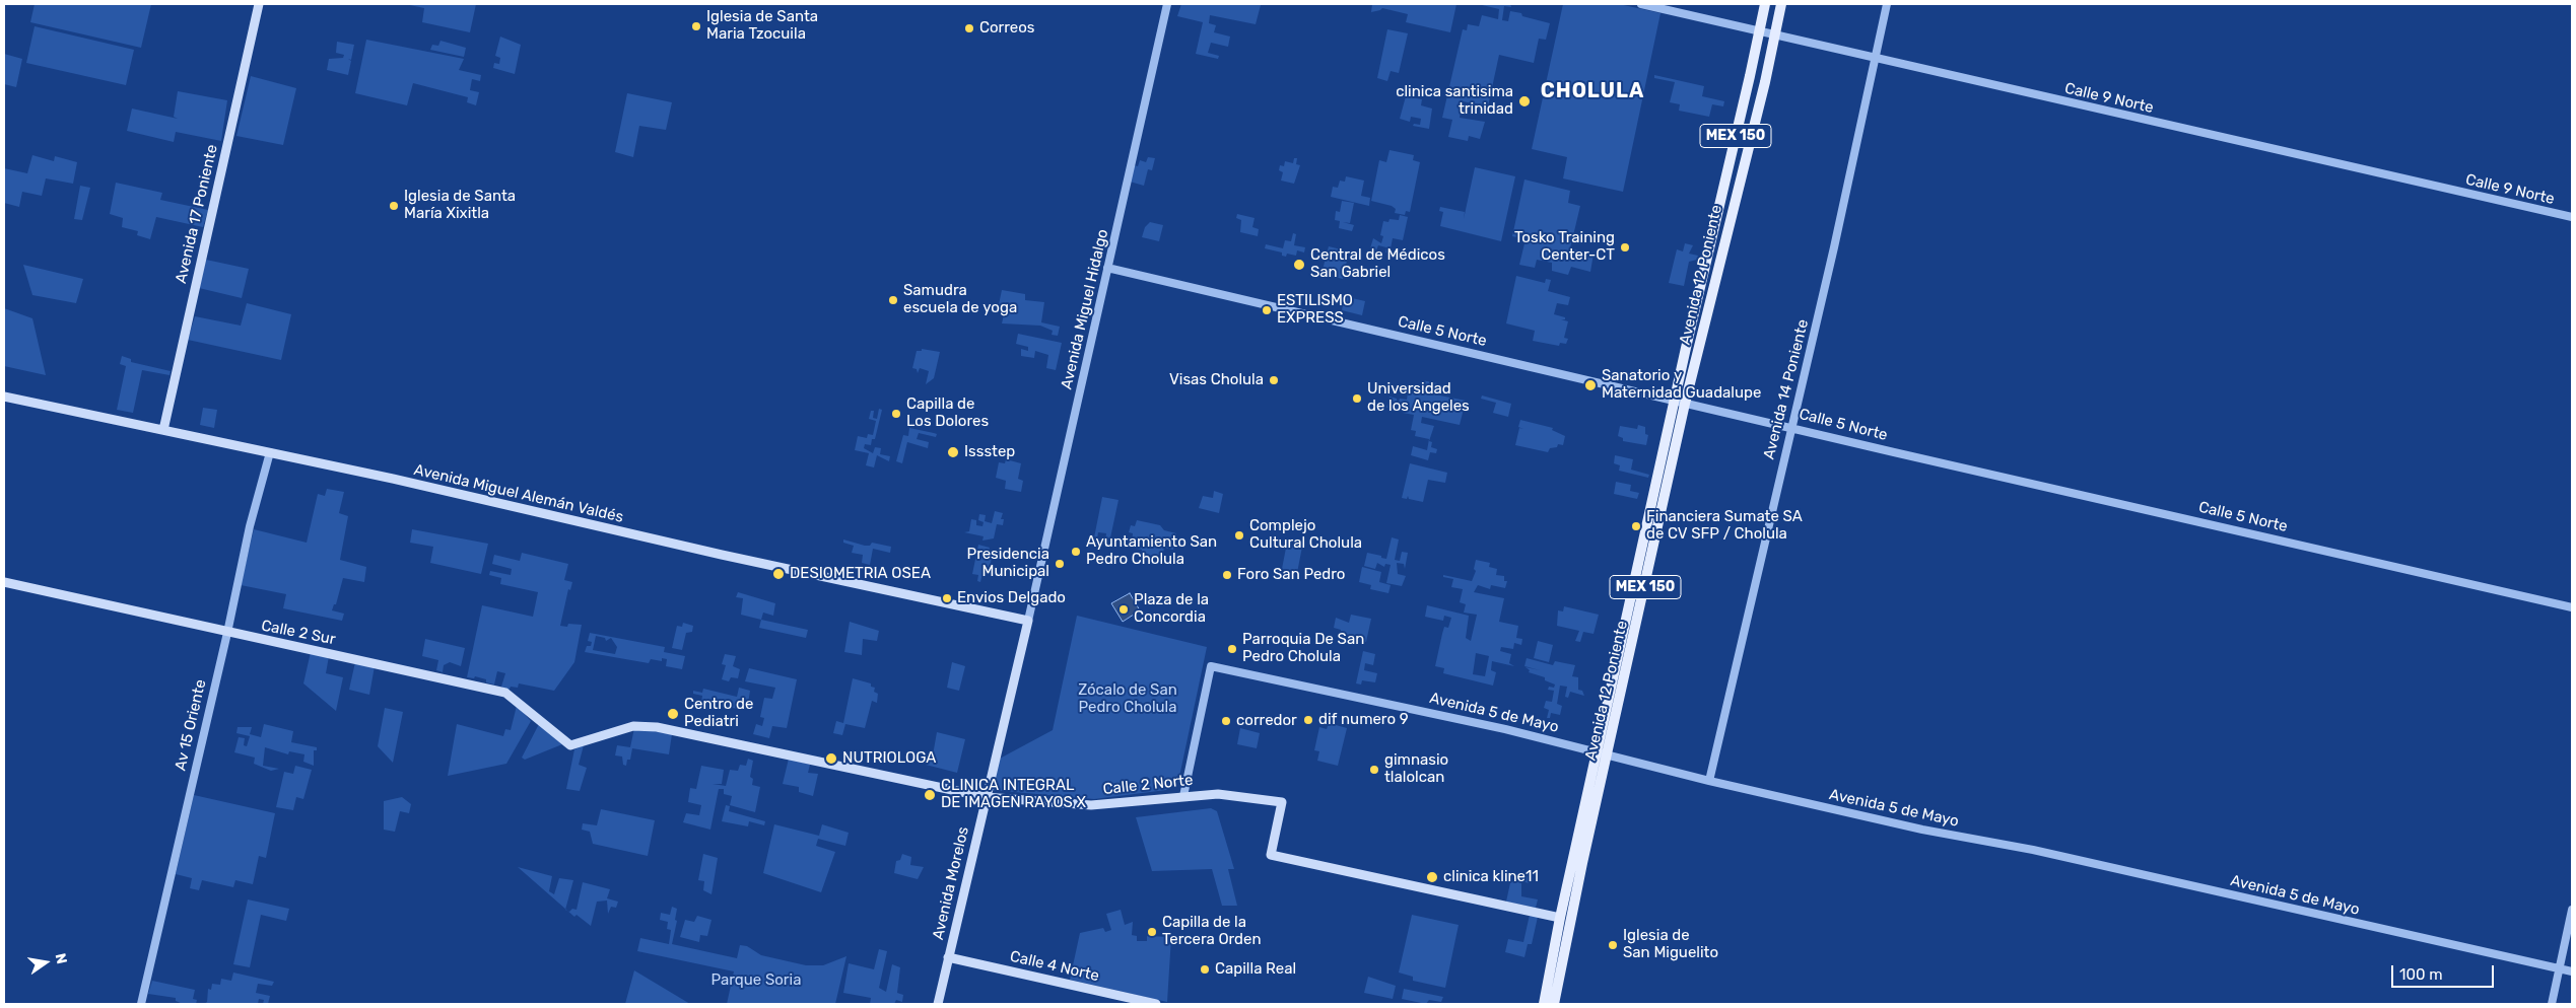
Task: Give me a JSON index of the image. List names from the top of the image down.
{
  "streets": {
    "main road": [
      "MEX 150",
      "Avenida 17 Poniente",
      "Avenida 12 Poniente",
      "Avenida Miguel Alemán Valdés",
      "Calle 2 Sur",
      "Calle 2 Norte",
      "Avenida Morelos",
      "Calle 4 Norte"
    ],
    "street": [
      "Calle 9 Norte",
      "Avenida Miguel Hidalgo",
      "Calle 5 Norte",
      "Avenida 14 Poniente",
      "Avenida 5 de Mayo",
      "Av 15 Oriente"
    ]
  },
  "crossings": [
    ["Calle 9 Norte", "Avenida 12 Poniente"],
    ["Calle 9 Norte", "Avenida 14 Poniente"],
    ["Avenida 17 Poniente", "Avenida Miguel Alemán Valdés"],
    ["Avenida 12 Poniente", "Calle 5 Norte"],
    ["Avenida 12 Poniente", "Avenida 5 de Mayo"],
    ["Avenida 12 Poniente", "Calle 2 Norte"],
    ["Avenida Miguel Hidalgo", "Calle 5 Norte"],
    ["Avenida Miguel Hidalgo", "Avenida Miguel Alemán Valdés"],
    ["Avenida Miguel Hidalgo", "Avenida Morelos"],
    ["Calle 5 Norte", "Avenida 14 Poniente"],
    ["Avenida 14 Poniente", "Avenida 5 de Mayo"],
    ["Avenida Miguel Alemán Valdés", "Av 15 Oriente"],
    ["Avenida Miguel Alemán Valdés", "Avenida Morelos"],
    ["Calle 2 Sur", "Av 15 Oriente"],
    ["Calle 2 Sur", "Calle 2 Norte"],
    ["Calle 2 Sur", "Avenida Morelos"],
    ["Avenida 5 de Mayo", "Calle 2 Norte"],
    ["Calle 2 Norte", "Avenida Morelos"],
    ["Avenida Morelos", "Calle 4 Norte"]
  ],
  "districts": ["CHOLULA"],
  "parks": ["Zócalo de San Pedro Cholula", "Parque Soria"],
  "places": [
    "Iglesia de Santa Maria Tzocuila",
    "Correos",
    "clinica santisima trinidad",
    "Iglesia de Santa María Xixitla",
    "Tosko Training Center-CT",
    "Central de Médicos San Gabriel",
    "Samudra escuela de yoga",
    "ESTILISMO EXPRESS",
    "Visas Cholula",
    "Sanatorio y Maternidad Guadalupe",
    "Universidad de los Angeles",
    "Capilla de Los Dolores",
    "Issstep",
    "Financiera Sumate SA de CV SFP / Cholula",
    "Complejo Cultural Cholula",
    "Ayuntamiento San Pedro Cholula",
    "Presidencia Municipal",
    "DESIOMETRIA OSEA",
    "Foro San Pedro",
    "Envios Delgado",
    "Plaza de la Concordia",
    "Parroquia De San Pedro Cholula",
    "Centro de Pediatri",
    "dif numero 9",
    "corredor",
    "NUTRIOLOGA",
    "gimnasio tlalolcan",
    "CLINICA INTEGRAL DE IMAGEN RAYOS X",
    "clinica kline11",
    "Capilla de la Tercera Orden",
    "Iglesia de San Miguelito",
    "Capilla Real"
  ],
  "scale_bar": "100 m",
  "north": "right"
}
